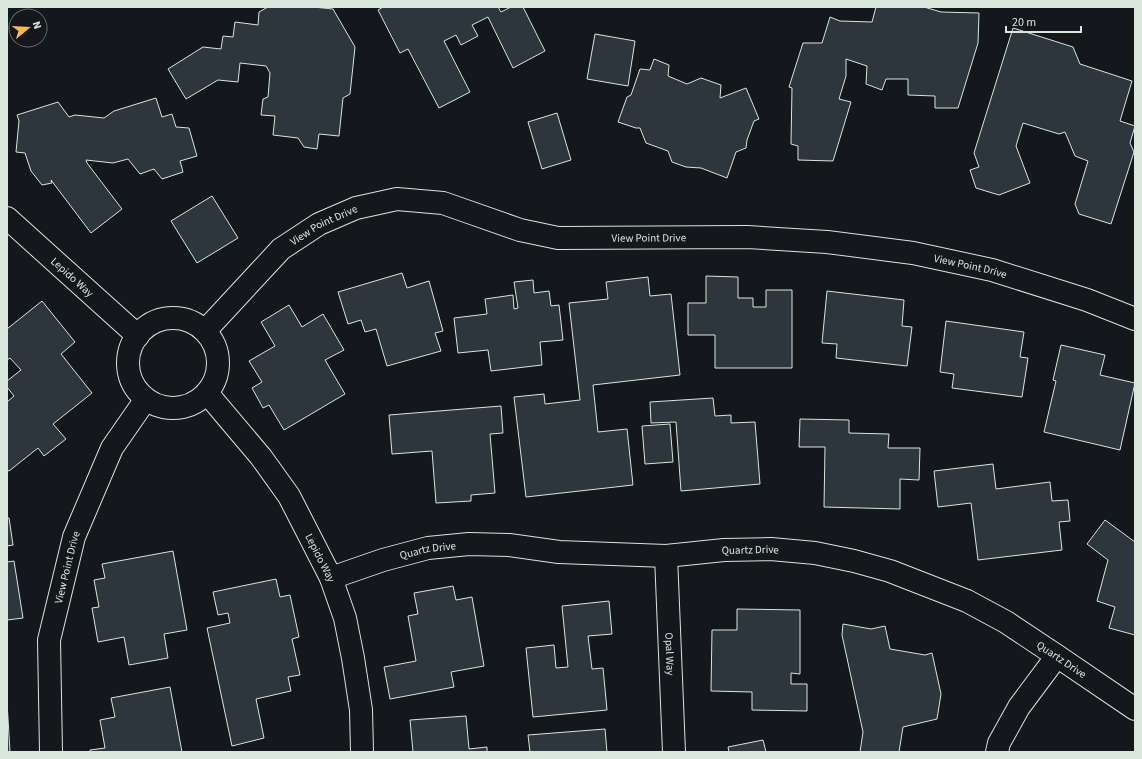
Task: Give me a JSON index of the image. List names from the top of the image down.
{
  "streets": {
    "street": [
      "View Point Drive",
      "Lepido Way",
      "Quartz Drive",
      "Opal Way"
    ]
  },
  "crossings": [
    ["View Point Drive", "Lepido Way"],
    ["Lepido Way", "Quartz Drive"],
    ["Quartz Drive", "Opal Way"]
  ],
  "scale_bar": "20 m",
  "north": "right"
}
